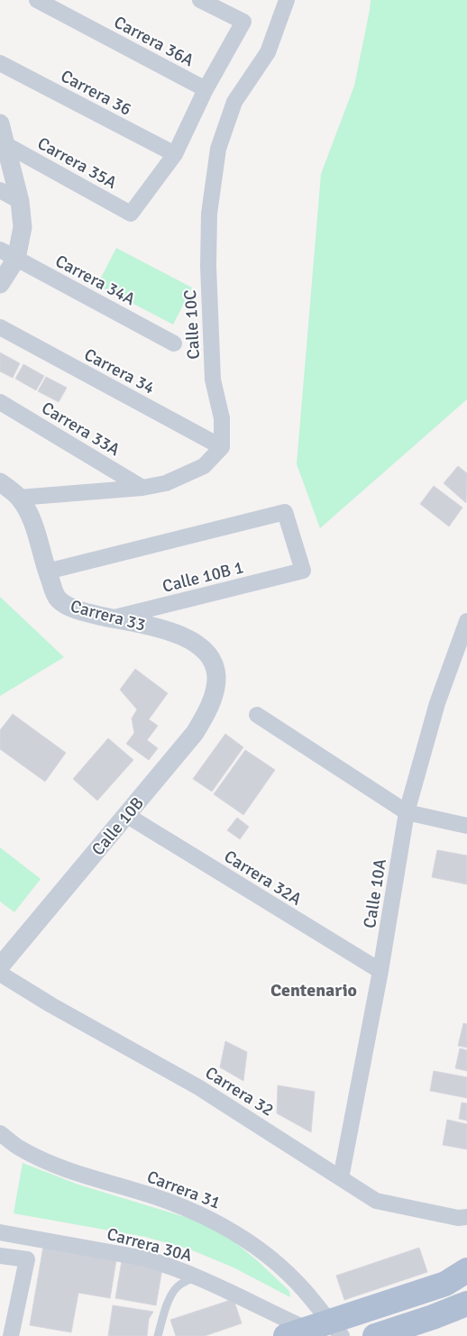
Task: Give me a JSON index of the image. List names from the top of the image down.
{
  "streets": {
    "street": [
      "Carrera 36A",
      "Carrera 36",
      "Carrera 35A",
      "Carrera 34A",
      "Calle 10C",
      "Carrera 34",
      "Carrera 33A",
      "Calle 10B 1",
      "Carrera 33",
      "Calle 10B",
      "Carrera 32A",
      "Calle 10A",
      "Carrera 32",
      "Carrera 31",
      "Carrera 30A"
    ]
  },
  "crossings": [
    ["Carrera 36", "Carrera 35A"],
    ["Calle 10C", "Carrera 34"],
    ["Calle 10B 1", "Carrera 33"],
    ["Carrera 33", "Calle 10B"],
    ["Calle 10B", "Carrera 32A"],
    ["Carrera 32A", "Calle 10A"],
    ["Calle 10A", "Carrera 32"],
    ["Carrera 31", "Carrera 30A"]
  ],
  "districts": ["Centenario"]
}
